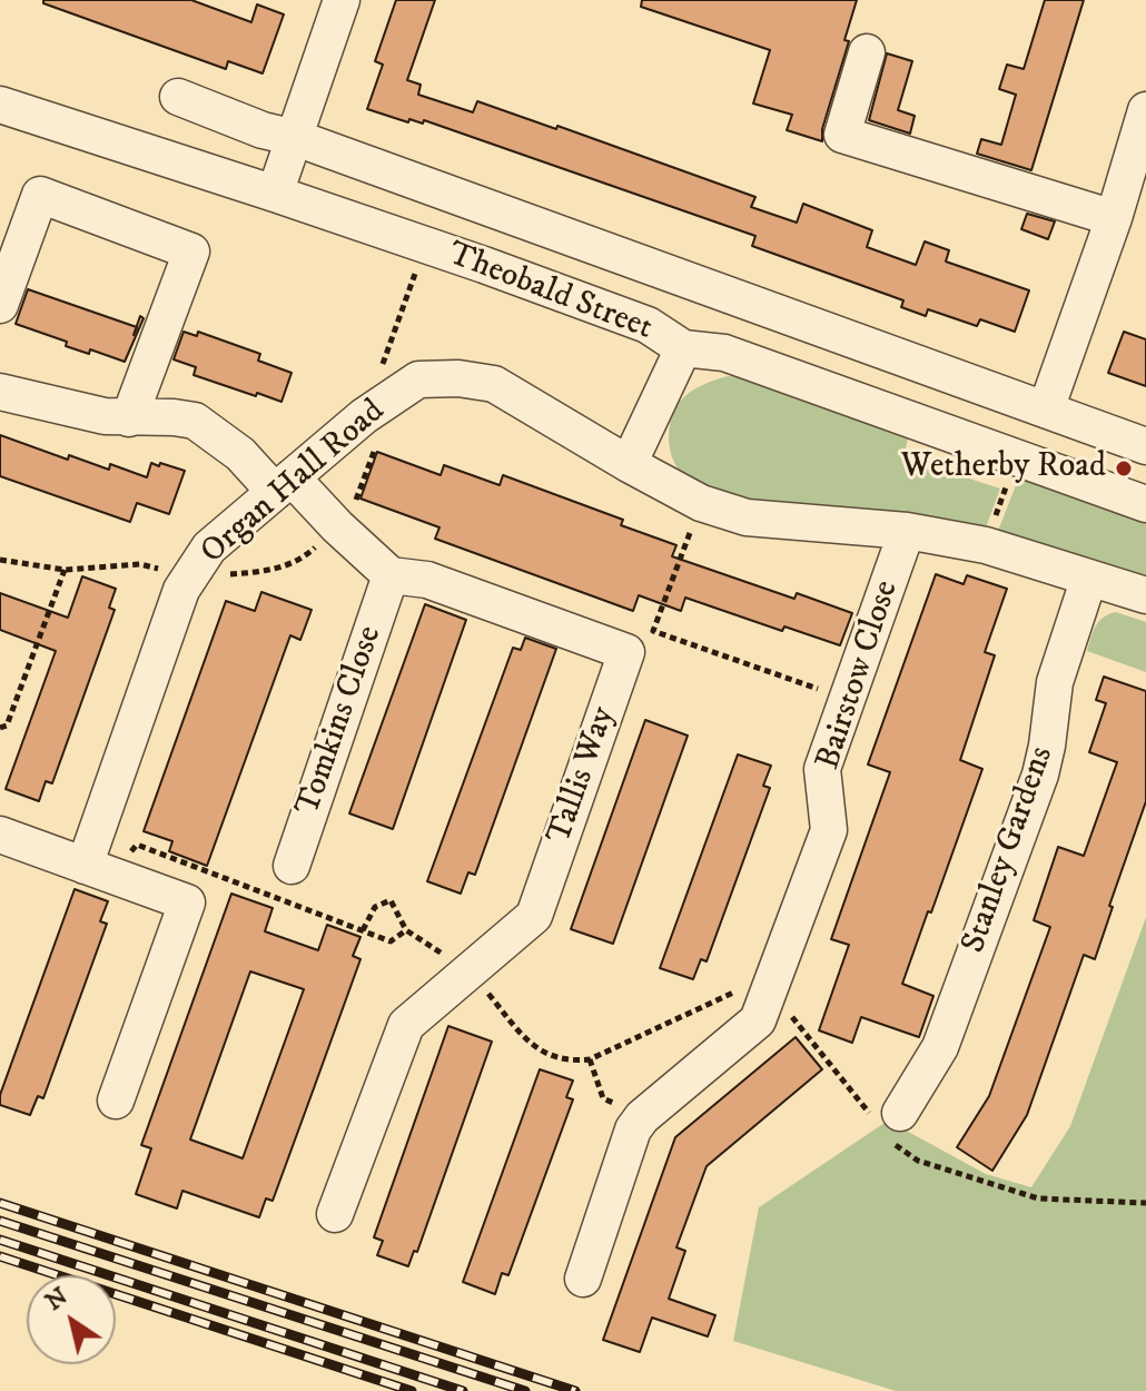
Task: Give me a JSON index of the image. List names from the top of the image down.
{
  "streets": {
    "street": [
      "Theobald Street",
      "Organ Hall Road",
      "Bairstow Close",
      "Tomkins Close",
      "Tallis Way",
      "Stanley Gardens"
    ]
  },
  "crossings": [
    ["Organ Hall Road", "Bairstow Close"],
    ["Organ Hall Road", "Stanley Gardens"],
    ["Tomkins Close", "Tallis Way"]
  ],
  "places": ["Wetherby Road"],
  "north": "top left"
}
